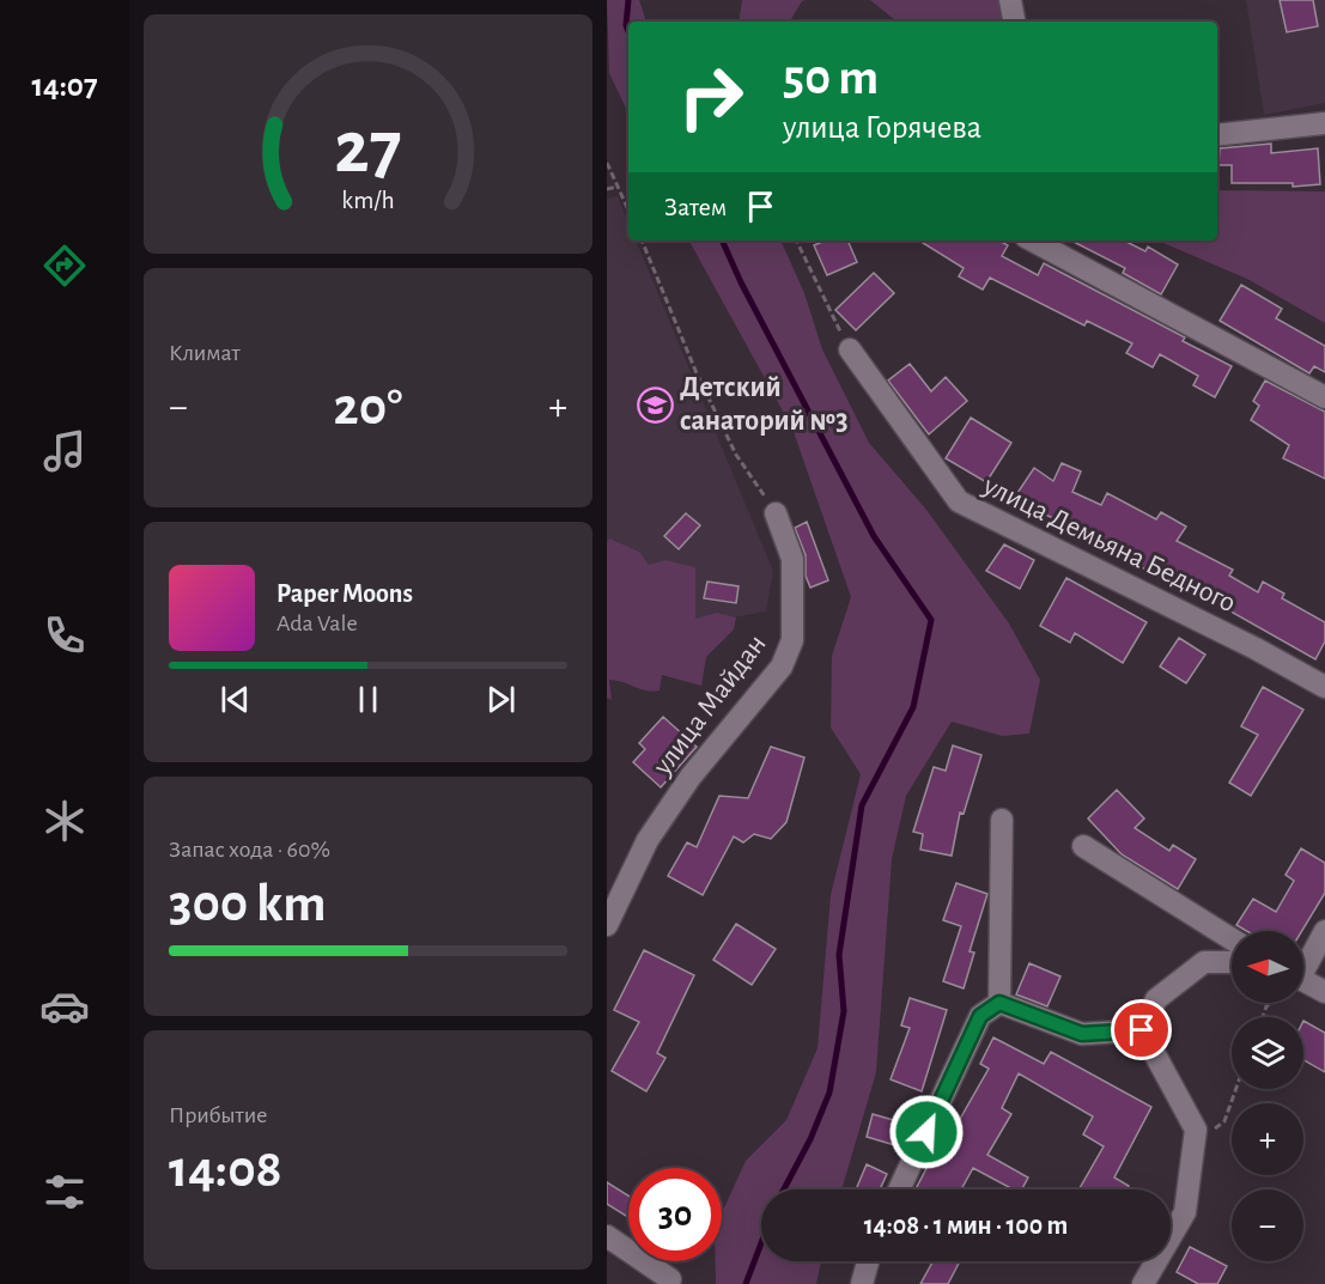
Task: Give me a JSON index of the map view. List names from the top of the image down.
{
  "streets": {
    "street": ["улица Демьяна Бедного", "улица Майдан"]
  },
  "places": {
    "school or university": ["Детский санаторий №3"]
  },
  "north": "left",
  "page": {
    "tabs": "14:07",
    "turn": ["50 m", "улица Горячева"],
    "then": "Затем",
    "tile": [
      "Климат",
      ["Запас хода · 60%", "300 km"],
      ["Прибытие", "14:08"]
    ],
    "heat": ["−", "20°", "+"],
    "song": ["Paper Moons", "Ada Vale"],
    "map_buttons": ["+", "−"],
    "limit": "30",
    "trip": "14:08 · 1 мин · 100 m",
    "gauge": ["27", "km/h"]
  }
}
